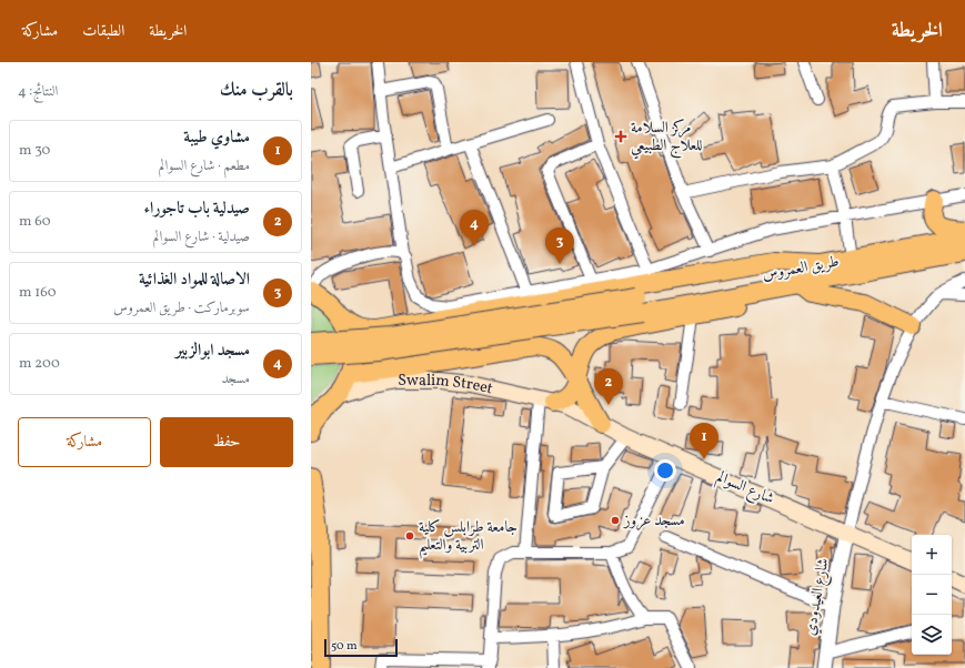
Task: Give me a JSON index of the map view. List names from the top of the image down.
{
  "streets": {
    "main road": ["طريق العمروس", "Swalim Street", "شارع السوالم"],
    "street": ["شارع العيدودي"]
  },
  "crossings": [
    ["Swalim Street", "شارع السوالم"],
    ["شارع السوالم", "شارع العيدودي"]
  ],
  "places": {
    "health": ["مركز السلامة للعلاج الطبيعي"],
    "other": ["مسجد عزوز", "جامعة طرابلس كلية التربية والتعليم"]
  },
  "scale_bar": "50 m",
  "page": {
    "header": "الخريطة",
    "nav": ["الخريطة", "الطبقات", "مشاركة"],
    "heading": ["بالقرب منك", "النتائج: 4"],
    "list": [
      {
        "mark": "1",
        "name": "مشاوي طيبة",
        "note": "مطعم · شارع السوالم",
        "value": "30 m"
      },
      {
        "mark": "2",
        "name": "صيدلية باب تاجوراء",
        "note": "صيدلية · شارع السوالم",
        "value": "60 m"
      },
      {
        "mark": "3",
        "name": "الاصالة للمواد الغذائية",
        "note": "سوبرماركت · طريق العمروس",
        "value": "160 m"
      },
      {
        "mark": "4",
        "name": "مسجد ابوالزبير",
        "note": "مسجد",
        "value": "200 m"
      }
    ],
    "pins": [
      "4",
      "3",
      "2",
      "1"
    ],
    "buttons": ["حفظ", "مشاركة"],
    "map_buttons": ["+", "−"],
    "scale": "50 m"
  }
}
